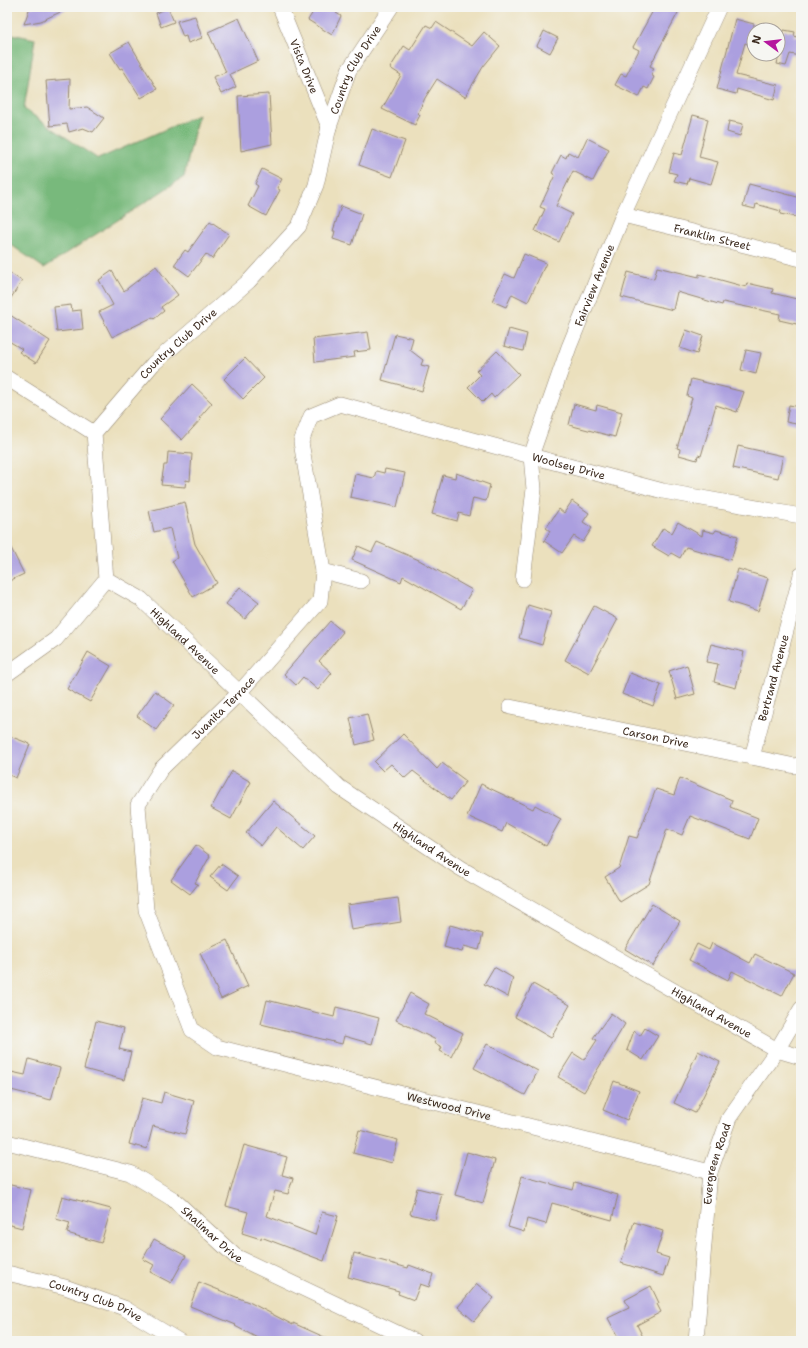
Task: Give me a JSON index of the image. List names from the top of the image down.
{
  "streets": {
    "street": [
      "Vista Drive",
      "Country Club Drive",
      "Franklin Street",
      "Fairview Avenue",
      "Woolsey Drive",
      "Highland Avenue",
      "Bertrand Avenue",
      "Juanita Terrace",
      "Carson Drive",
      "Westwood Drive",
      "Evergreen Road",
      "Shalimar Drive"
    ]
  },
  "crossings": [
    ["Vista Drive", "Country Club Drive"],
    ["Franklin Street", "Fairview Avenue"],
    ["Fairview Avenue", "Woolsey Drive"],
    ["Woolsey Drive", "Juanita Terrace"],
    ["Highland Avenue", "Juanita Terrace"],
    ["Highland Avenue", "Evergreen Road"],
    ["Bertrand Avenue", "Carson Drive"],
    ["Juanita Terrace", "Westwood Drive"],
    ["Westwood Drive", "Evergreen Road"]
  ],
  "north": "left"
}
